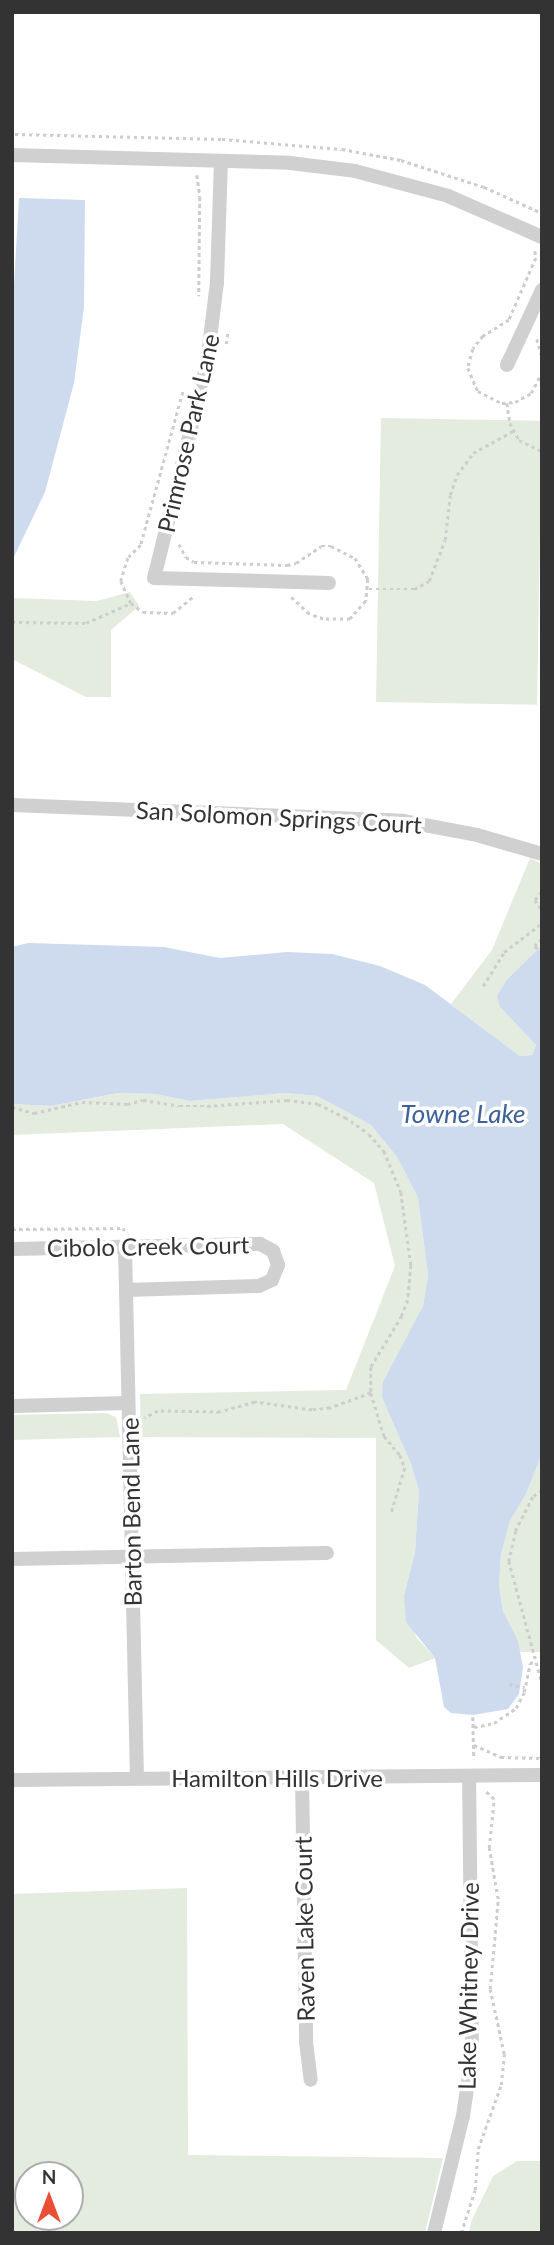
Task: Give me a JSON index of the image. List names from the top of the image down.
{
  "streets": {
    "street": [
      "Primrose Park Lane",
      "San Solomon Springs Court",
      "Cibolo Creek Court",
      "Barton Bend Lane",
      "Hamilton Hills Drive",
      "Raven Lake Court",
      "Lake Whitney Drive"
    ]
  },
  "crossings": [
    ["Cibolo Creek Court", "Barton Bend Lane"],
    ["Barton Bend Lane", "Hamilton Hills Drive"],
    ["Hamilton Hills Drive", "Raven Lake Court"],
    ["Hamilton Hills Drive", "Lake Whitney Drive"]
  ],
  "water": ["Towne Lake"],
  "north": "top"
}
